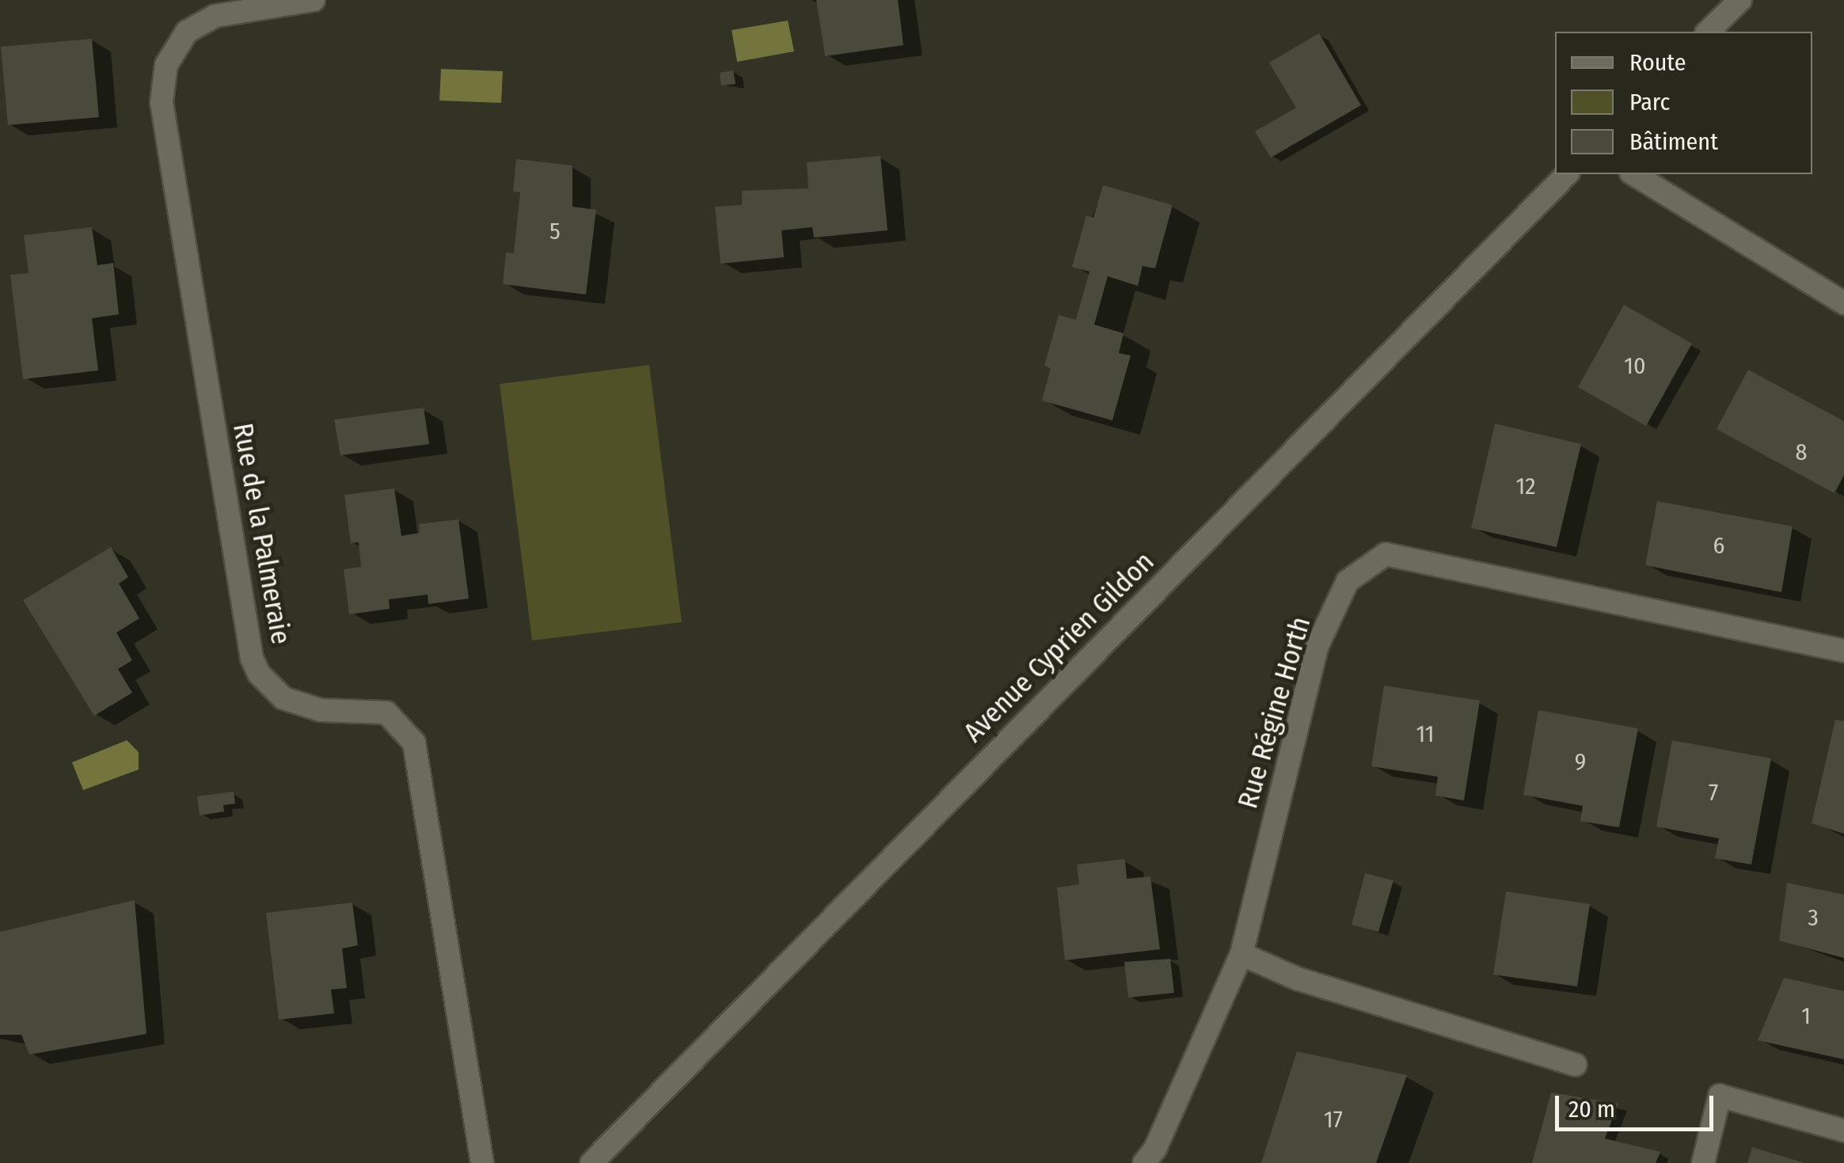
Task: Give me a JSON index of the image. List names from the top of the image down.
{
  "streets": {
    "street": ["Rue de la Palmeraie", "Avenue Cyprien Gildon", "Rue Régine Horth"]
  },
  "house_numbers": [
    "5",
    "10",
    "8",
    "12",
    "6",
    "11",
    "9",
    "7",
    "3",
    "1",
    "17"
  ],
  "legend": ["Route", "Parc", "Bâtiment"],
  "scale_bar": "20 m"
}
